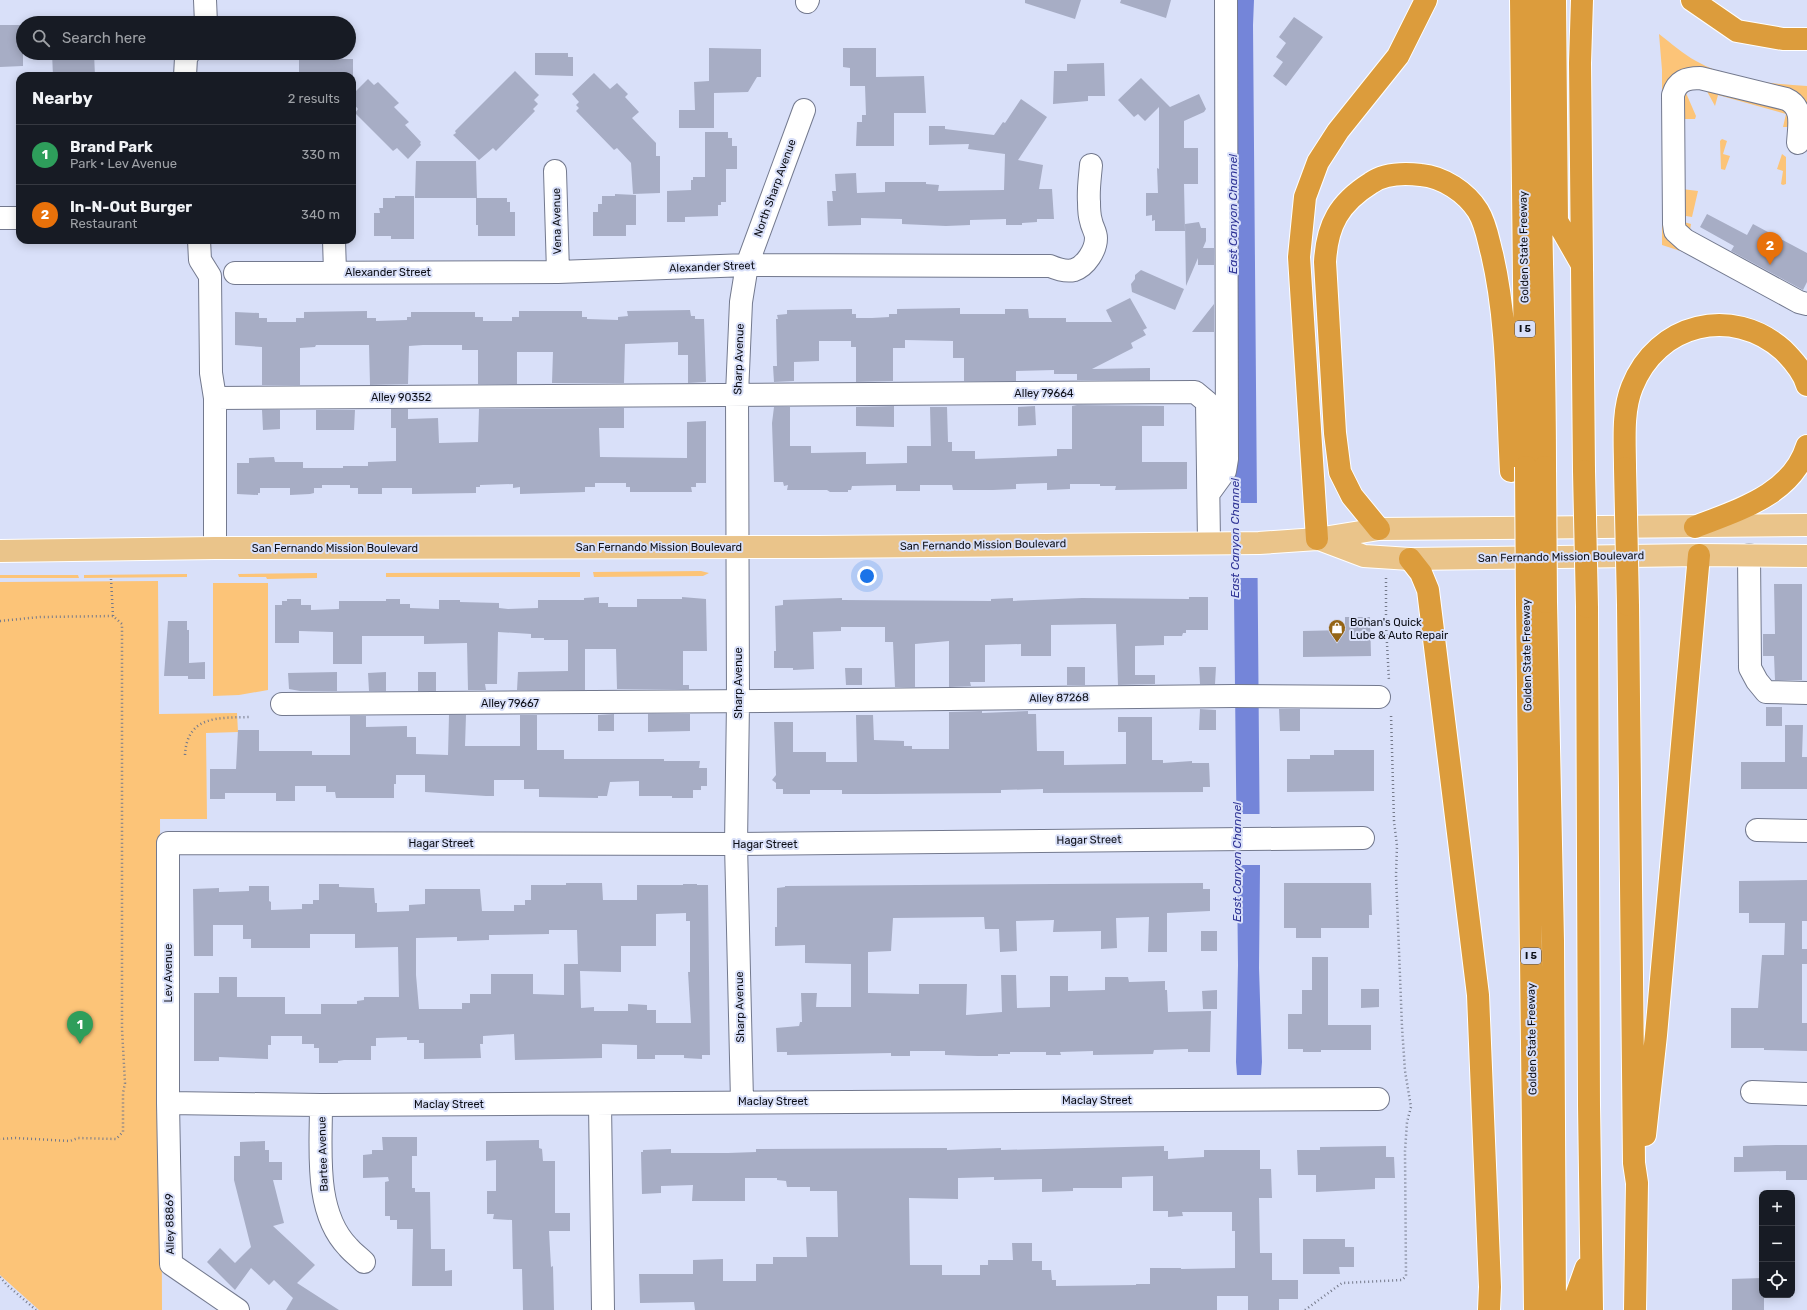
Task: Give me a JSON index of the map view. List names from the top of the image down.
{
  "streets": {
    "highway": ["Golden State Freeway", "I 5"],
    "main road": ["San Fernando Mission Boulevard"],
    "street": [
      "North Sharp Avenue",
      "Vena Avenue",
      "Alexander Street",
      "Sharp Avenue",
      "Alley 79664",
      "Alley 90352",
      "Alley 87268",
      "Alley 79667",
      "Hagar Street",
      "Lev Avenue",
      "Maclay Street",
      "Bartee Avenue",
      "Alley 88869"
    ]
  },
  "crossings": [
    ["North Sharp Avenue", "Alexander Street"],
    ["North Sharp Avenue", "Sharp Avenue"],
    ["Vena Avenue", "Alexander Street"],
    ["Alexander Street", "Sharp Avenue"],
    ["Sharp Avenue", "Alley 79664"],
    ["Sharp Avenue", "Alley 90352"],
    ["Sharp Avenue", "San Fernando Mission Boulevard"],
    ["Sharp Avenue", "Alley 87268"],
    ["Sharp Avenue", "Alley 79667"],
    ["Sharp Avenue", "Hagar Street"],
    ["Sharp Avenue", "Maclay Street"],
    ["Alley 79664", "Alley 90352"],
    ["Alley 79664", "San Fernando Mission Boulevard"],
    ["Alley 87268", "Alley 79667"],
    ["Hagar Street", "Lev Avenue"],
    ["Lev Avenue", "Maclay Street"],
    ["Lev Avenue", "Alley 88869"],
    ["Maclay Street", "Bartee Avenue"],
    ["Maclay Street", "Alley 88869"]
  ],
  "water": ["East Canyon Channel"],
  "places": {
    "shop": ["Bohan's Quick Lube & Auto Repair"]
  },
  "page": {
    "search": "Search here",
    "heading": ["Nearby", "2 results"],
    "list": [
      {
        "mark": "1",
        "name": "Brand Park",
        "note": "Park · Lev Avenue",
        "value": "330 m"
      },
      {
        "mark": "2",
        "name": "In-N-Out Burger",
        "note": "Restaurant",
        "value": "340 m"
      }
    ],
    "pins": ["2", "1"],
    "map_buttons": ["+", "−"]
  }
}
